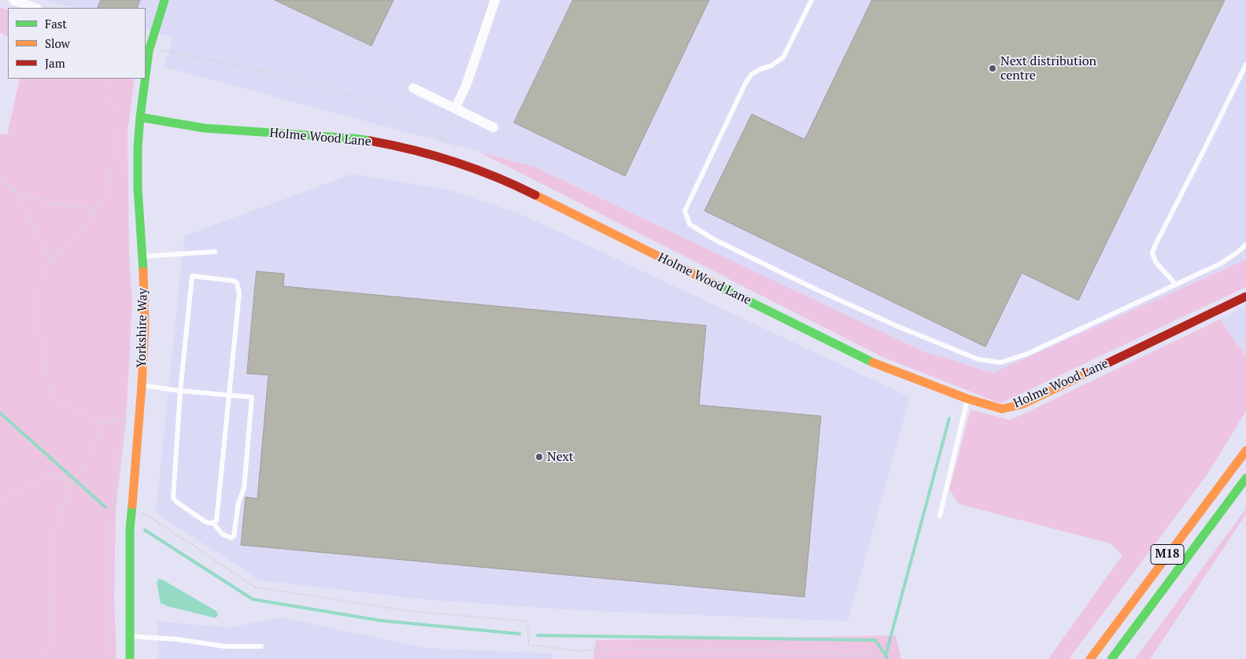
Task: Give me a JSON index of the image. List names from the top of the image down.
{
  "streets": {
    "main road": ["Holme Wood Lane", "Yorkshire Way", "M18"]
  },
  "crossings": [
    ["Holme Wood Lane", "Yorkshire Way"]
  ],
  "places": ["Next distribution centre", "Next"],
  "legend": ["Fast", "Slow", "Jam"]
}
